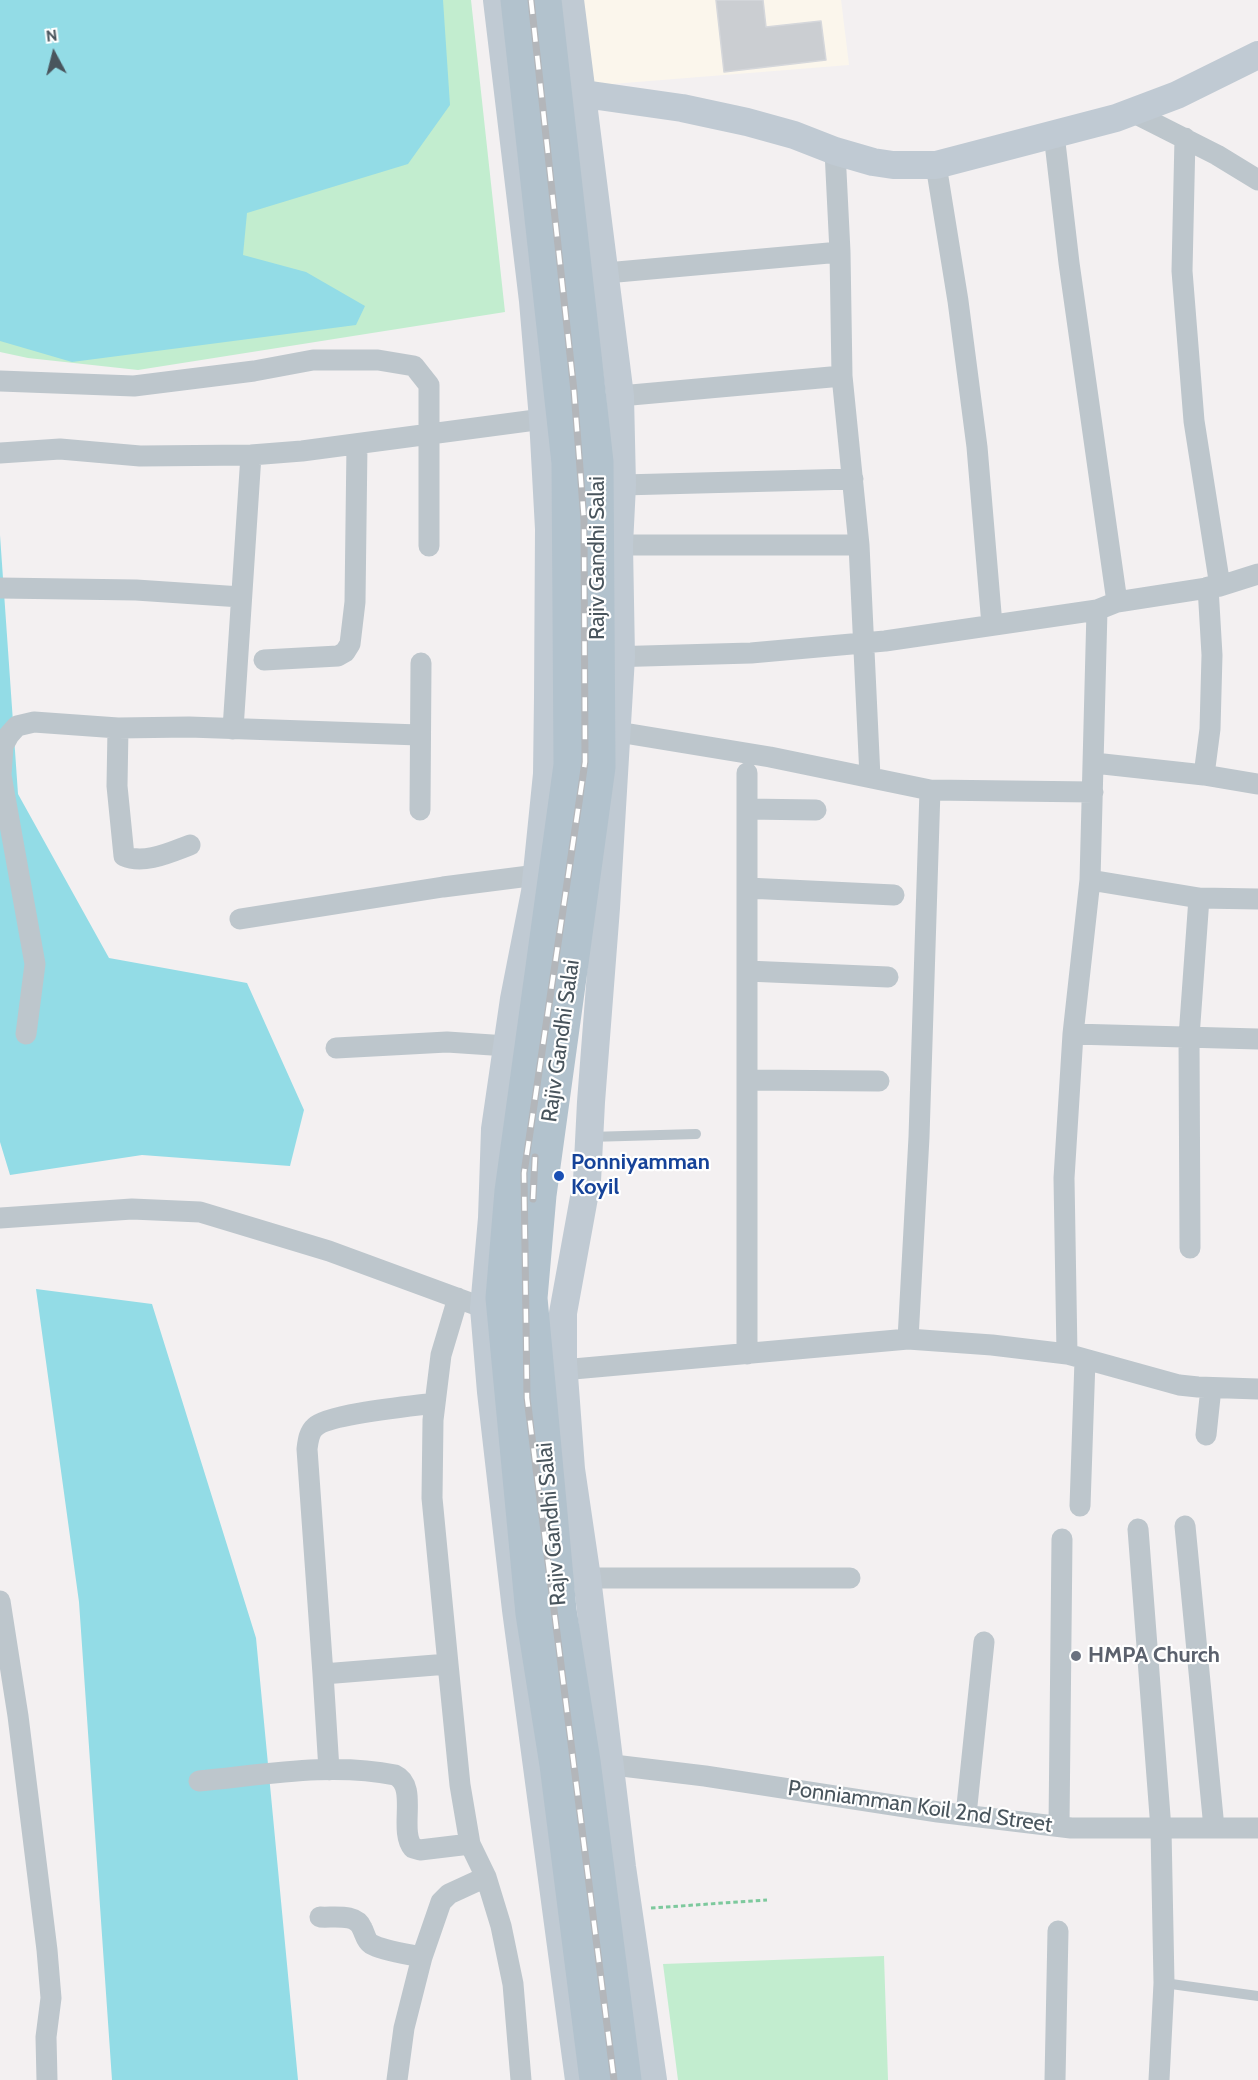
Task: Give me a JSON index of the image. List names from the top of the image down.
{
  "streets": {
    "main road": ["Rajiv Gandhi Salai"],
    "street": ["Ponniamman Koil 2nd Street"]
  },
  "crossings": [
    ["Rajiv Gandhi Salai", "Ponniamman Koil 2nd Street"]
  ],
  "places": ["Ponniyamman Koyil", "HMPA Church"],
  "north": "top"
}
